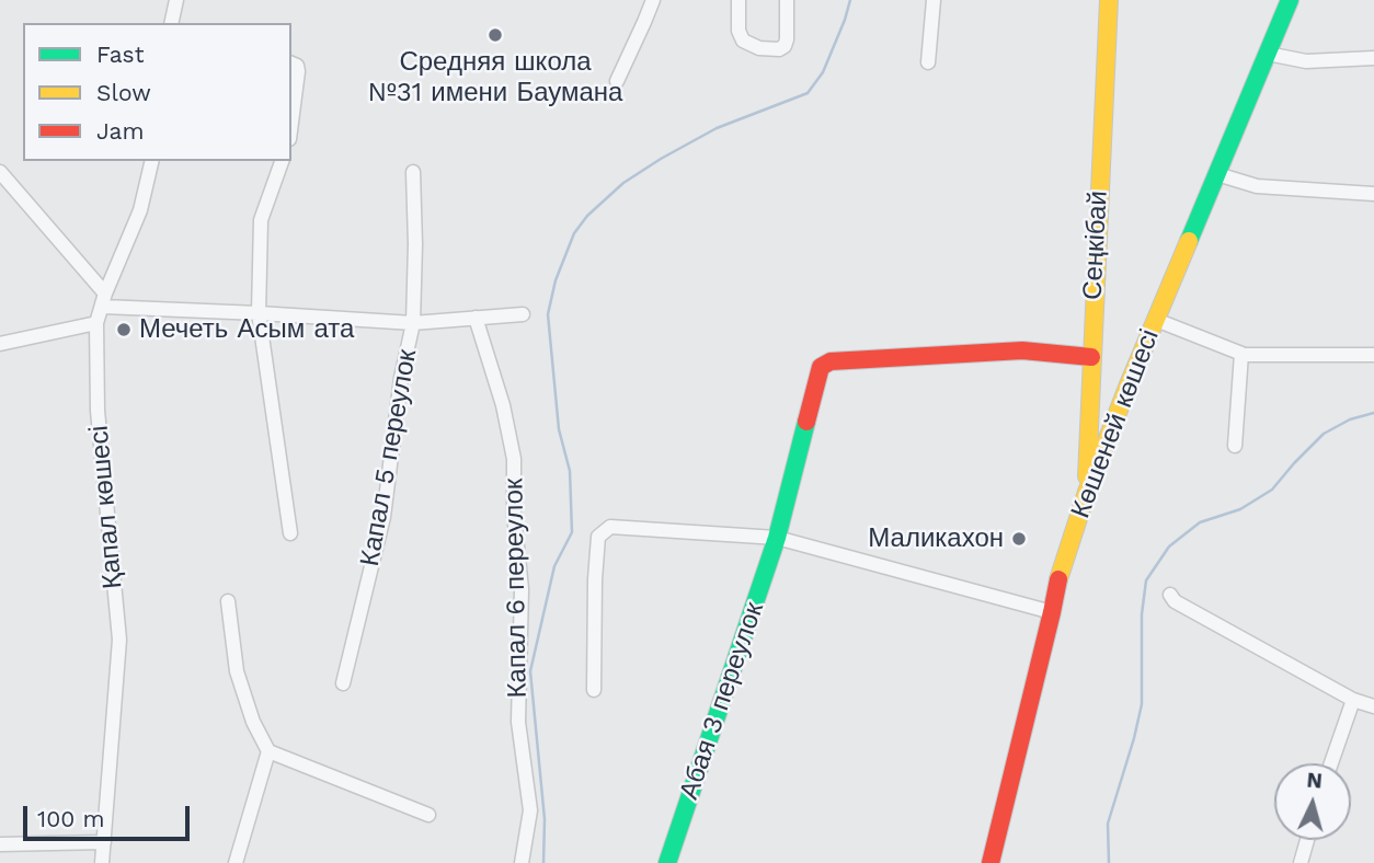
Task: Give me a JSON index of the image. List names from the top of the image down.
{
  "streets": {
    "street": [
      "Сеңкібай",
      "Көшеней көшесі",
      "Капал 5 переулок",
      "Қапал көшесі",
      "Капал 6 переулок",
      "Абая 3 переулок"
    ]
  },
  "crossings": [
    ["Сеңкібай", "Көшеней көшесі"],
    ["Сеңкібай", "Абая 3 переулок"]
  ],
  "places": ["Средняя школа №31 имени Баумана", "Мечеть Асым ата", "Маликахон"],
  "legend": ["Fast", "Slow", "Jam"],
  "scale_bar": "100 m",
  "north": "top"
}
